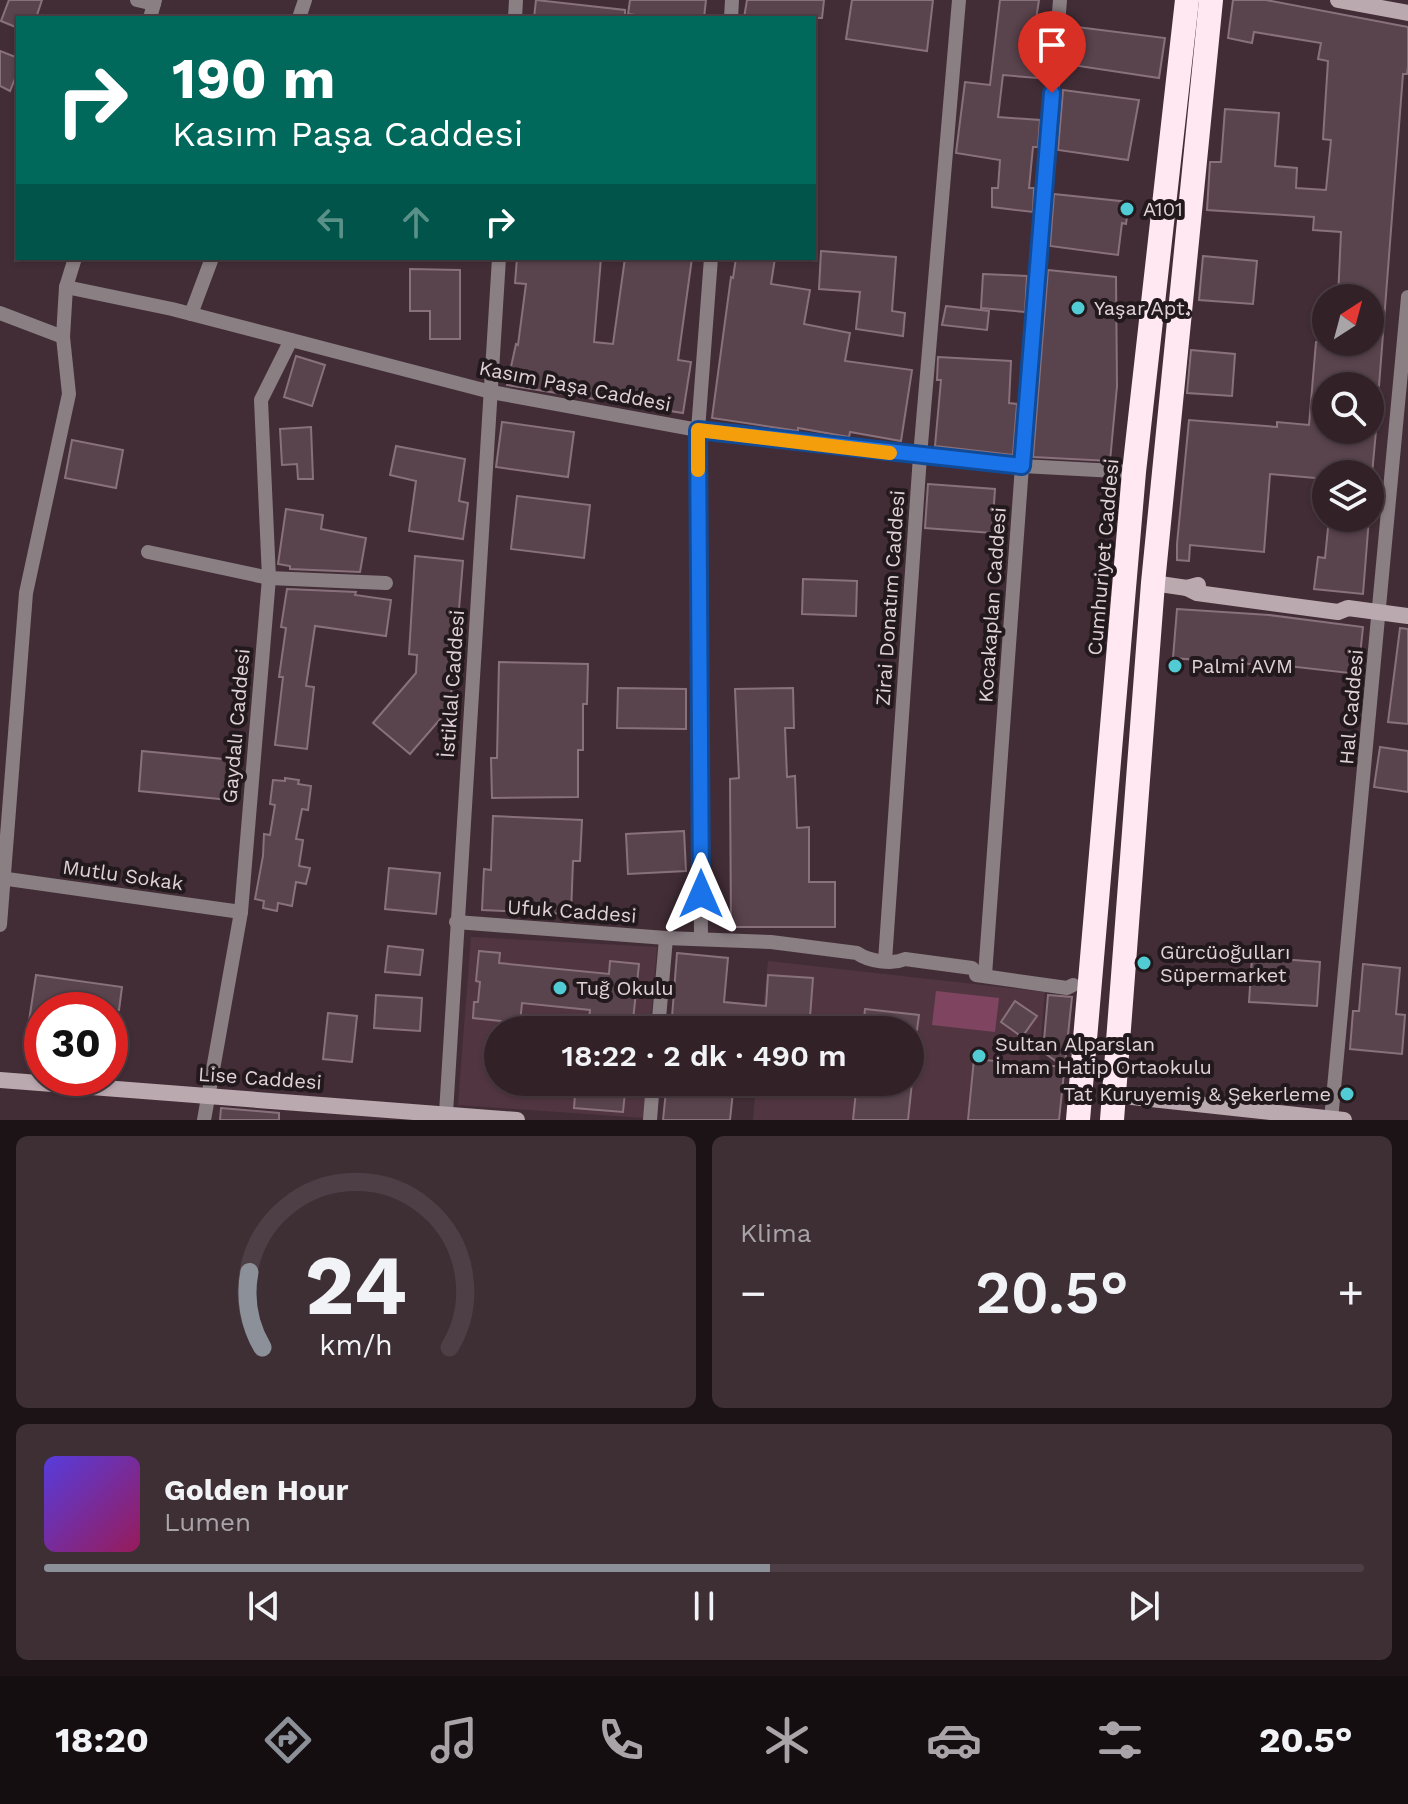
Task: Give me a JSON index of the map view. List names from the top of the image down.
{
  "streets": {
    "highway": ["Cumhuriyet Caddesi"],
    "street": [
      "Kasım Paşa Caddesi",
      "Zirai Donatım Caddesi",
      "Kocakaplan Caddesi",
      "İstiklal Caddesi",
      "Hal Caddesi",
      "Gaydalı Caddesi",
      "Mutlu Sokak",
      "Ufuk Caddesi",
      "Lise Caddesi"
    ]
  },
  "crossings": [
    ["Kasım Paşa Caddesi", "Cumhuriyet Caddesi"],
    ["Kasım Paşa Caddesi", "Zirai Donatım Caddesi"],
    ["Kasım Paşa Caddesi", "Kocakaplan Caddesi"],
    ["Kasım Paşa Caddesi", "İstiklal Caddesi"],
    ["Kasım Paşa Caddesi", "Gaydalı Caddesi"],
    ["Cumhuriyet Caddesi", "Ufuk Caddesi"],
    ["Zirai Donatım Caddesi", "Ufuk Caddesi"],
    ["Kocakaplan Caddesi", "Ufuk Caddesi"],
    ["İstiklal Caddesi", "Ufuk Caddesi"],
    ["İstiklal Caddesi", "Lise Caddesi"],
    ["Gaydalı Caddesi", "Mutlu Sokak"],
    ["Gaydalı Caddesi", "Lise Caddesi"]
  ],
  "places": [
    "A101",
    "Yaşar Apt.",
    "Palmi AVM",
    "Gürcüoğulları Süpermarket",
    "Tuğ Okulu",
    "Sultan Alparslan İmam Hatip Ortaokulu",
    "Tat Kuruyemiş & Şekerleme"
  ],
  "north": "top right",
  "page": {
    "turn": ["190 m", "Kasım Paşa Caddesi"],
    "limit": "30",
    "trip": "18:22 · 2 dk · 490 m",
    "tile": "Klima",
    "heat": ["−", "20.5°", "+"],
    "song": ["Golden Hour", "Lumen"],
    "tabs": ["18:20", "20.5°"],
    "gauge": ["24", "km/h"]
  }
}
